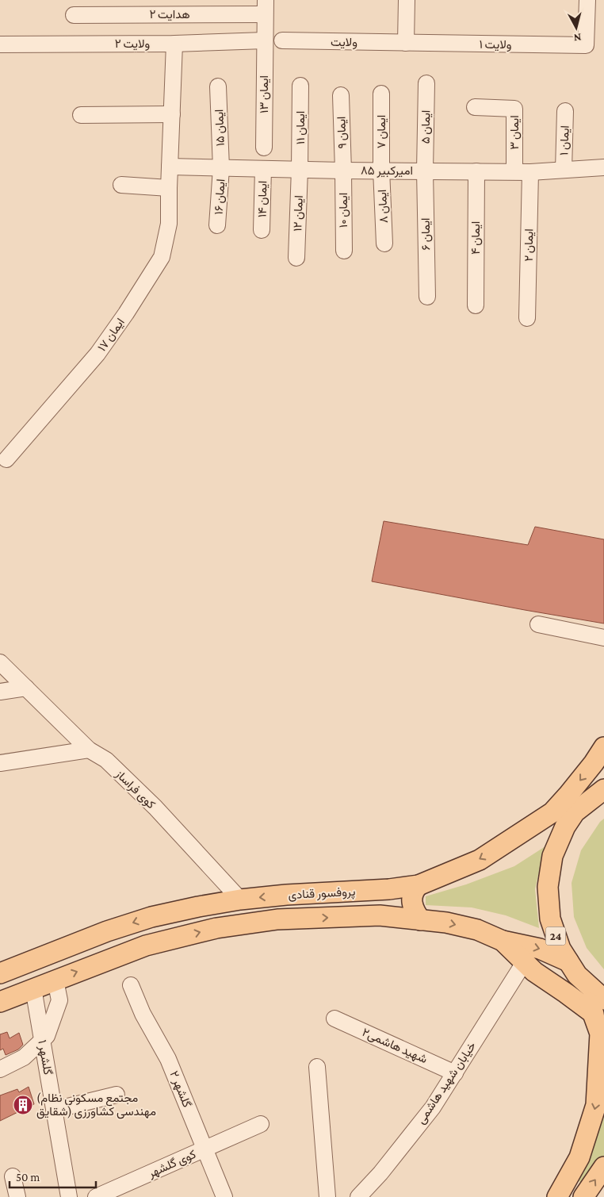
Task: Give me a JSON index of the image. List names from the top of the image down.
{
  "streets": {
    "main road": ["پروفسور قنادی", "24"],
    "street": [
      "هدایت ۲",
      "ولایت",
      "ولایت ۲",
      "ولایت ۱",
      "ایمان ۱۳",
      "ایمان ۵",
      "ایمان ۱۵",
      "ایمان ۱۱",
      "ایمان ۷",
      "ایمان ۹",
      "ایمان ۳",
      "ایمان ۱",
      "امیرکبیر ۸۵",
      "ایمان ۱۶",
      "ایمان ۱۴",
      "ایمان ۸",
      "ایمان ۱۰",
      "ایمان ۱۲",
      "ایمان ۶",
      "ایمان ۴",
      "ایمان ۲",
      "ایمان ۱۷",
      "کوی فراساز",
      "شهید هاشمی۲",
      "گلشهر ۱",
      "خیابان شهید هاشمی",
      "گلشهر ۲",
      "کوی گلشهر"
    ]
  },
  "crossings": [
    ["هدایت ۲", "ایمان ۱۳"],
    ["ولایت", "ولایت ۱"],
    ["ولایت ۲", "ایمان ۱۳"],
    ["ولایت ۲", "ایمان ۱۷"],
    ["ایمان ۵", "امیرکبیر ۸۵"],
    ["ایمان ۵", "ایمان ۶"],
    ["ایمان ۱۵", "امیرکبیر ۸۵"],
    ["ایمان ۱۵", "ایمان ۱۶"],
    ["ایمان ۱۱", "امیرکبیر ۸۵"],
    ["ایمان ۱۱", "ایمان ۱۲"],
    ["ایمان ۷", "امیرکبیر ۸۵"],
    ["ایمان ۷", "ایمان ۸"],
    ["ایمان ۹", "امیرکبیر ۸۵"],
    ["ایمان ۹", "ایمان ۱۰"],
    ["ایمان ۳", "امیرکبیر ۸۵"],
    ["ایمان ۱", "امیرکبیر ۸۵"],
    ["امیرکبیر ۸۵", "ایمان ۱۶"],
    ["امیرکبیر ۸۵", "ایمان ۱۴"],
    ["امیرکبیر ۸۵", "ایمان ۸"],
    ["امیرکبیر ۸۵", "ایمان ۱۰"],
    ["امیرکبیر ۸۵", "ایمان ۱۲"],
    ["امیرکبیر ۸۵", "ایمان ۶"],
    ["امیرکبیر ۸۵", "ایمان ۴"],
    ["امیرکبیر ۸۵", "ایمان ۲"],
    ["امیرکبیر ۸۵", "ایمان ۱۷"],
    ["کوی فراساز", "پروفسور قنادی"],
    ["پروفسور قنادی", "گلشهر ۱"],
    ["پروفسور قنادی", "خیابان شهید هاشمی"],
    ["شهید هاشمی۲", "خیابان شهید هاشمی"],
    ["گلشهر ۲", "کوی گلشهر"]
  ],
  "places": {
    "building": ["(مجتمع مسکونی نظام مهندسی کشاورزی (شقایق"]
  },
  "scale_bar": "50 m",
  "north": "bottom"
}
